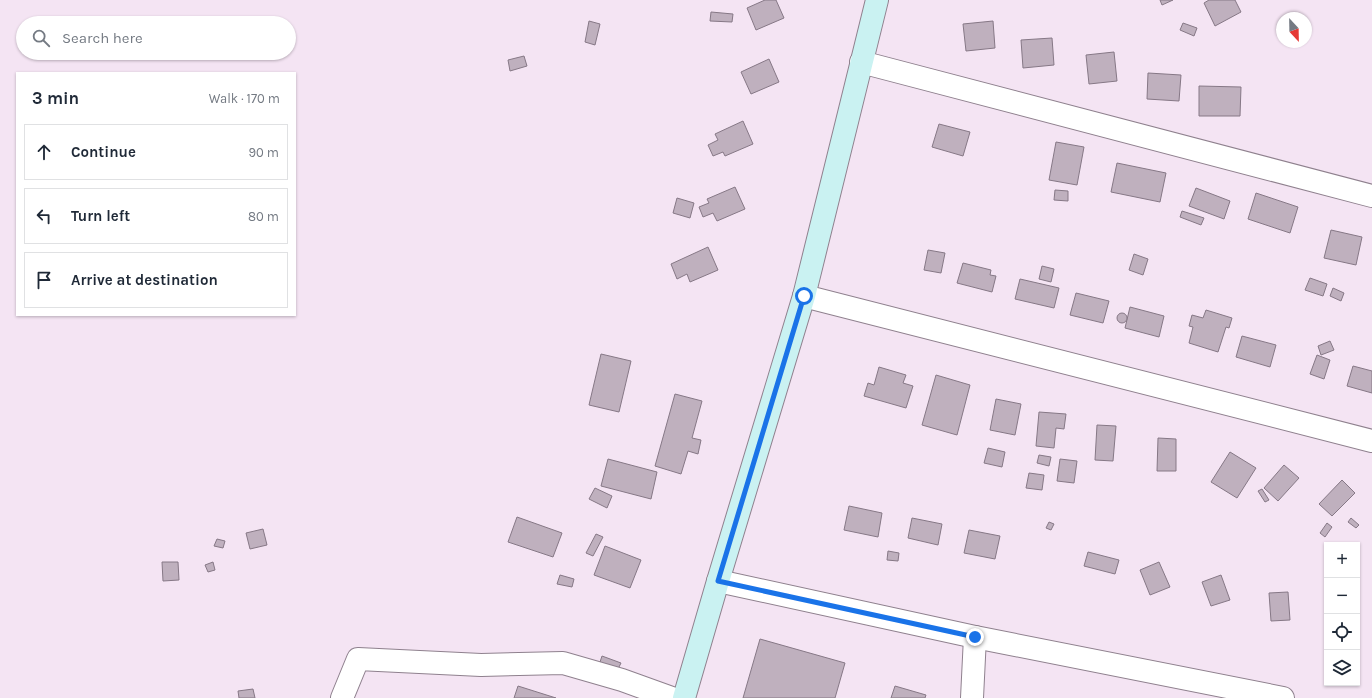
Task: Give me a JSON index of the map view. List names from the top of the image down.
{
  "north": "bottom",
  "page": {
    "search": "Search here",
    "heading": ["3 min", "Walk · 170 m"],
    "list": [
      ["Continue", "90 m"],
      ["Turn left", "80 m"],
      "Arrive at destination"
    ],
    "map_buttons": ["+", "−"]
  }
}
